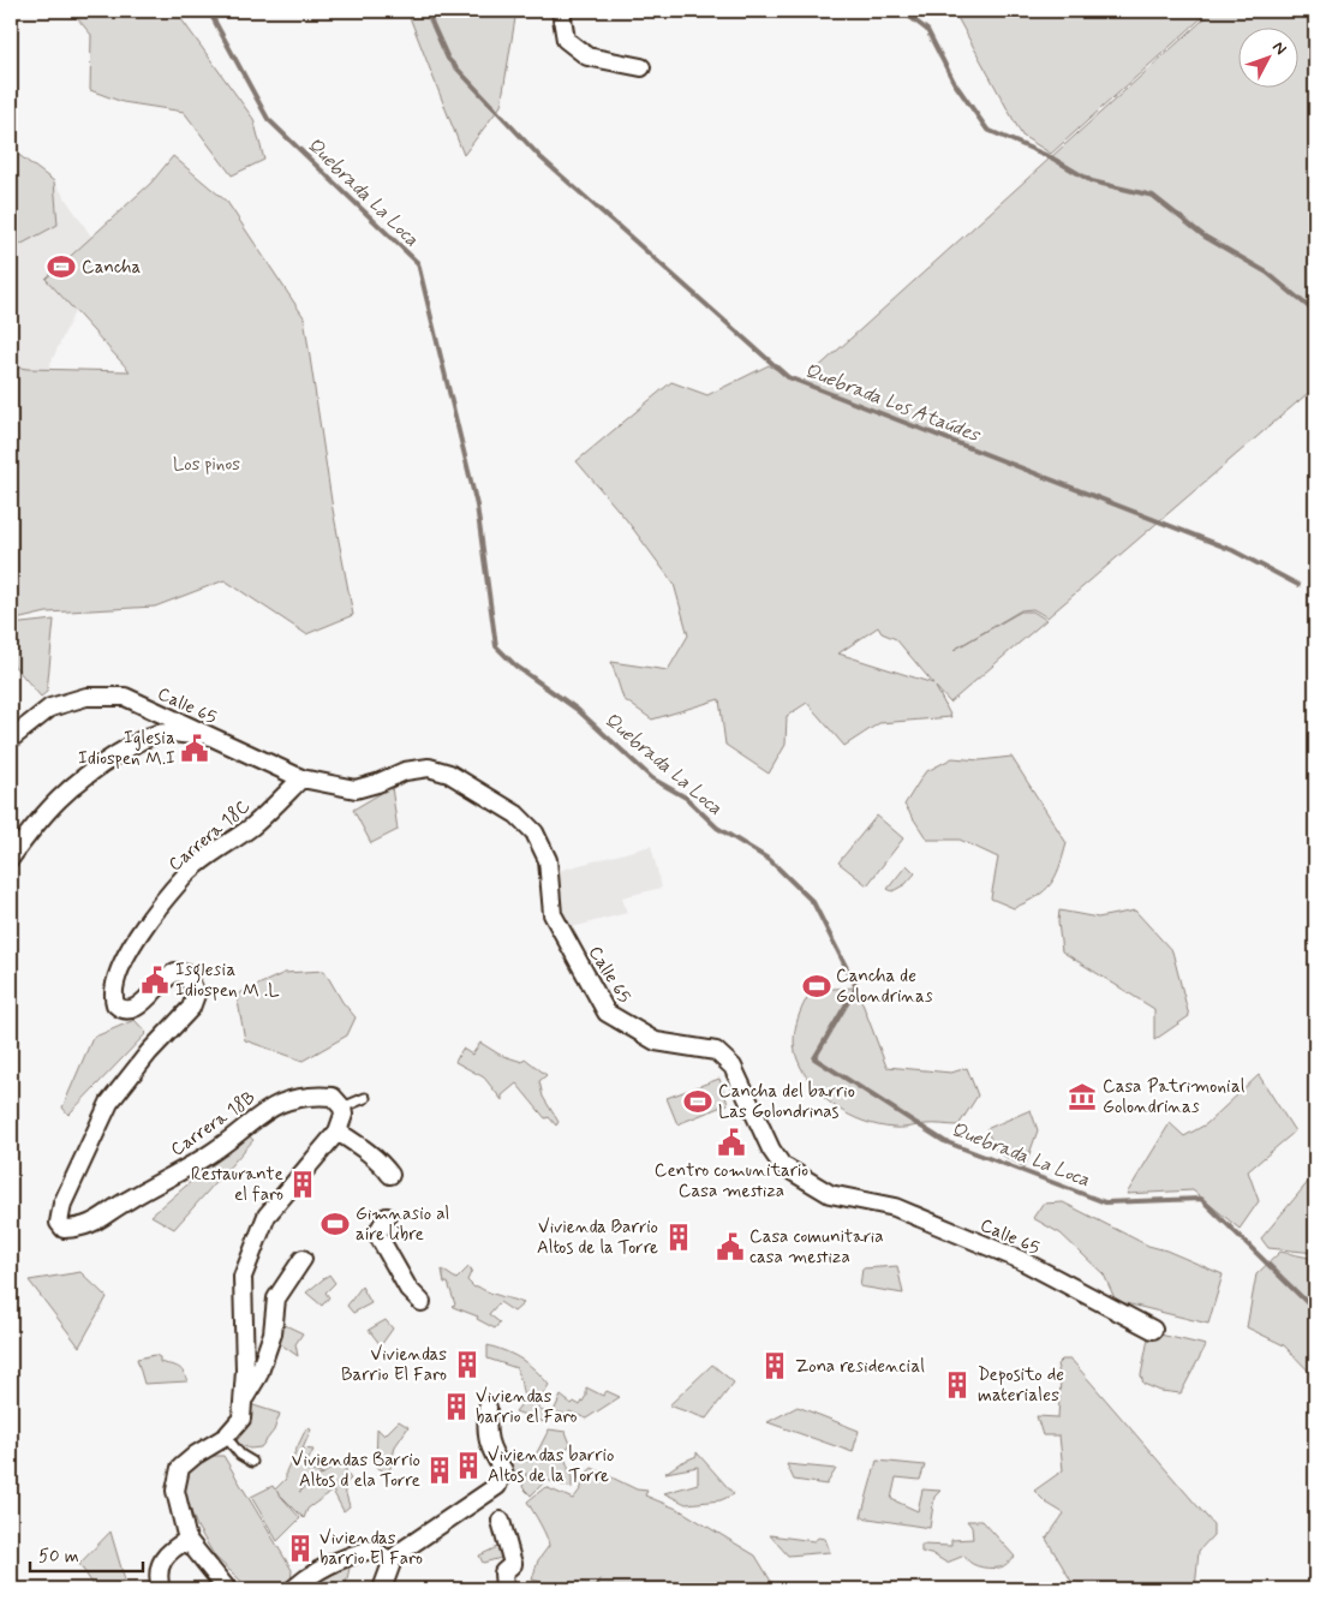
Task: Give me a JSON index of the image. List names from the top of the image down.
{
  "streets": {
    "street": ["Calle 65", "Carrera 18C", "Carrera 18B"]
  },
  "crossings": [
    ["Calle 65", "Carrera 18C"],
    ["Carrera 18C", "Carrera 18B"]
  ],
  "water": ["Quebrada La Loca", "Quebrada Los Ataúdes"],
  "parks": ["Los pinos"],
  "places": {
    "sports": [
      "Cancha",
      "Cancha de Golondrinas",
      "Cancha del barrio Las Golondrinas",
      "Gimnasio al aire libre"
    ],
    "public building": [
      "Iglesia Idiospen M.I",
      "Isglesia Idiospen M .L",
      "Centro comunitario Casa mestiza",
      "Casa comunitaria casa mestiza"
    ],
    "museum": ["Casa Patrimonial Golondrinas"],
    "building": [
      "Restaurante el faro",
      "Vivienda Barrio Altos de la Torre",
      "Viviendas Barrio El Faro",
      "Zona residencial",
      "Deposito de materiales",
      "Viviendas barrio el Faro",
      "Viviendas barrio Altos de la Torre",
      "Viviendas Barrio Altos d ela Torre",
      "Viviendas barrio El Faro"
    ]
  },
  "scale_bar": "50 m",
  "north": "top right"
}
